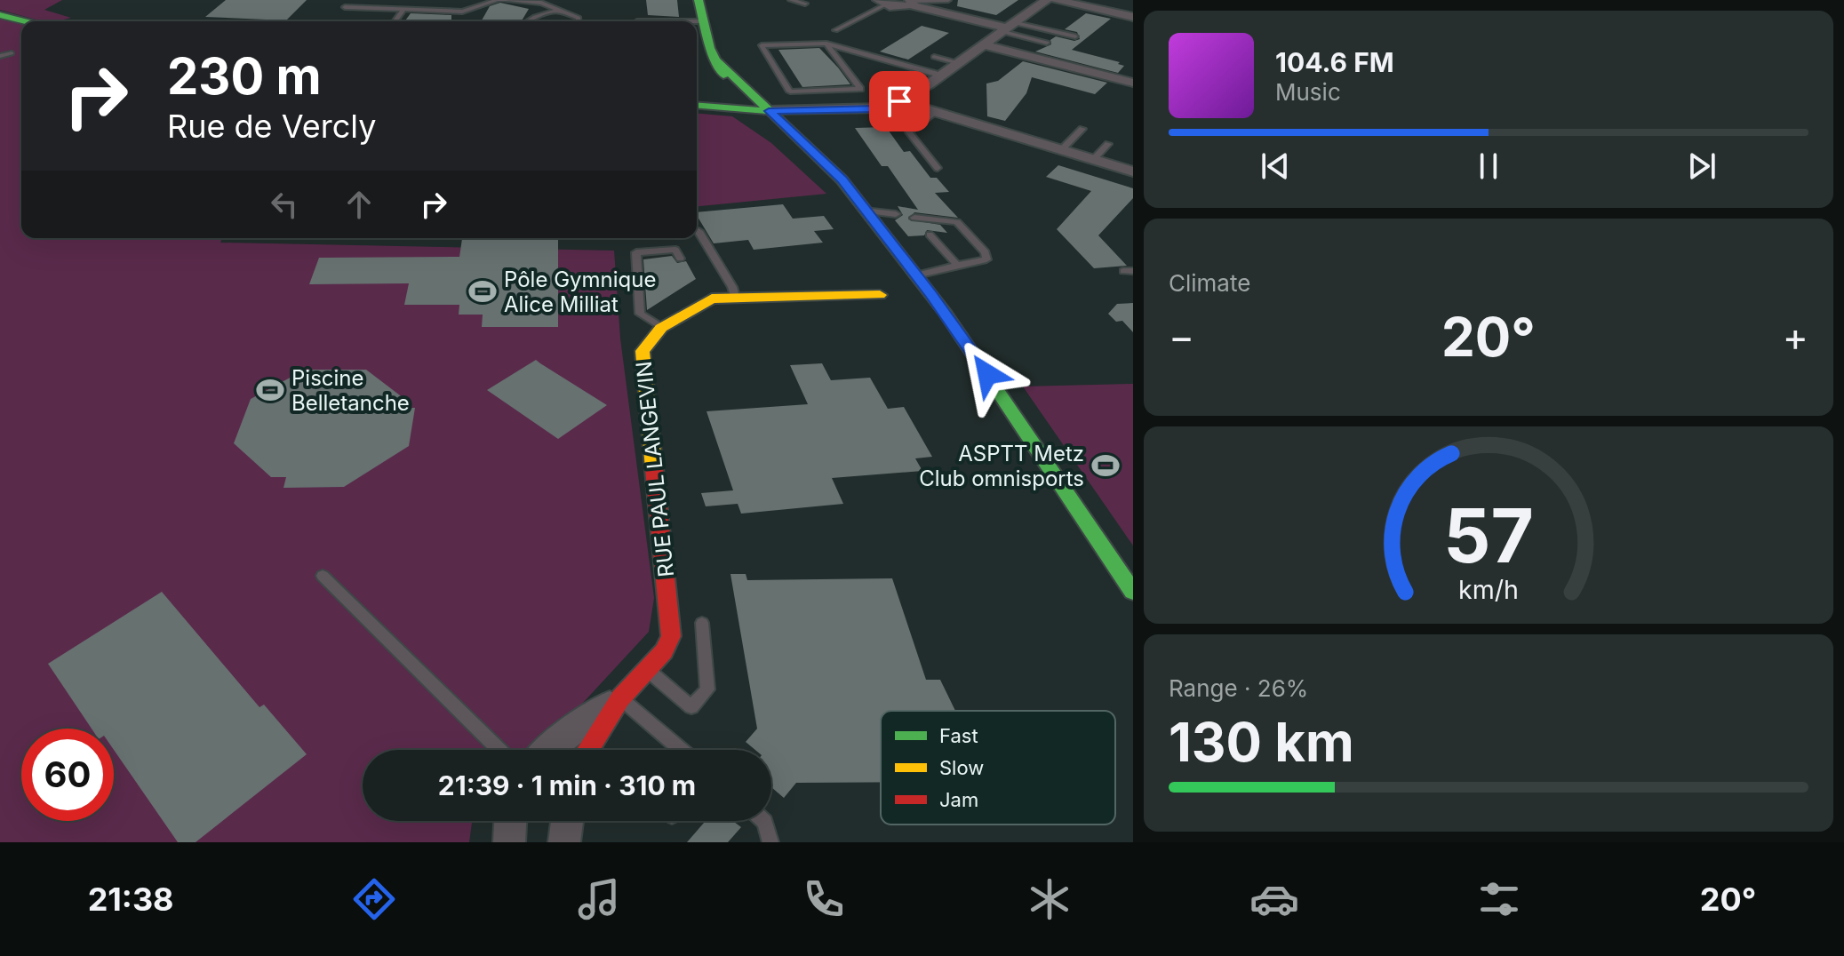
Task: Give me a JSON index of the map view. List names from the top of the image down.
{
  "streets": {
    "main road": ["RUE PAUL LANGEVIN"]
  },
  "places": {
    "sports": ["Pôle Gymnique Alice Milliat", "Piscine Belletanche", "ASPTT Metz Club omnisports"]
  },
  "legend": ["Fast", "Slow", "Jam"],
  "page": {
    "turn": ["230 m", "Rue de Vercly"],
    "song": ["104.6 FM", "Music"],
    "tile": [
      "Climate",
      ["Range · 26%", "130 km"]
    ],
    "heat": ["−", "20°", "+"],
    "limit": "60",
    "trip": "21:39 · 1 min · 310 m",
    "tabs": ["21:38", "20°"],
    "gauge": ["57", "km/h"]
  }
}
